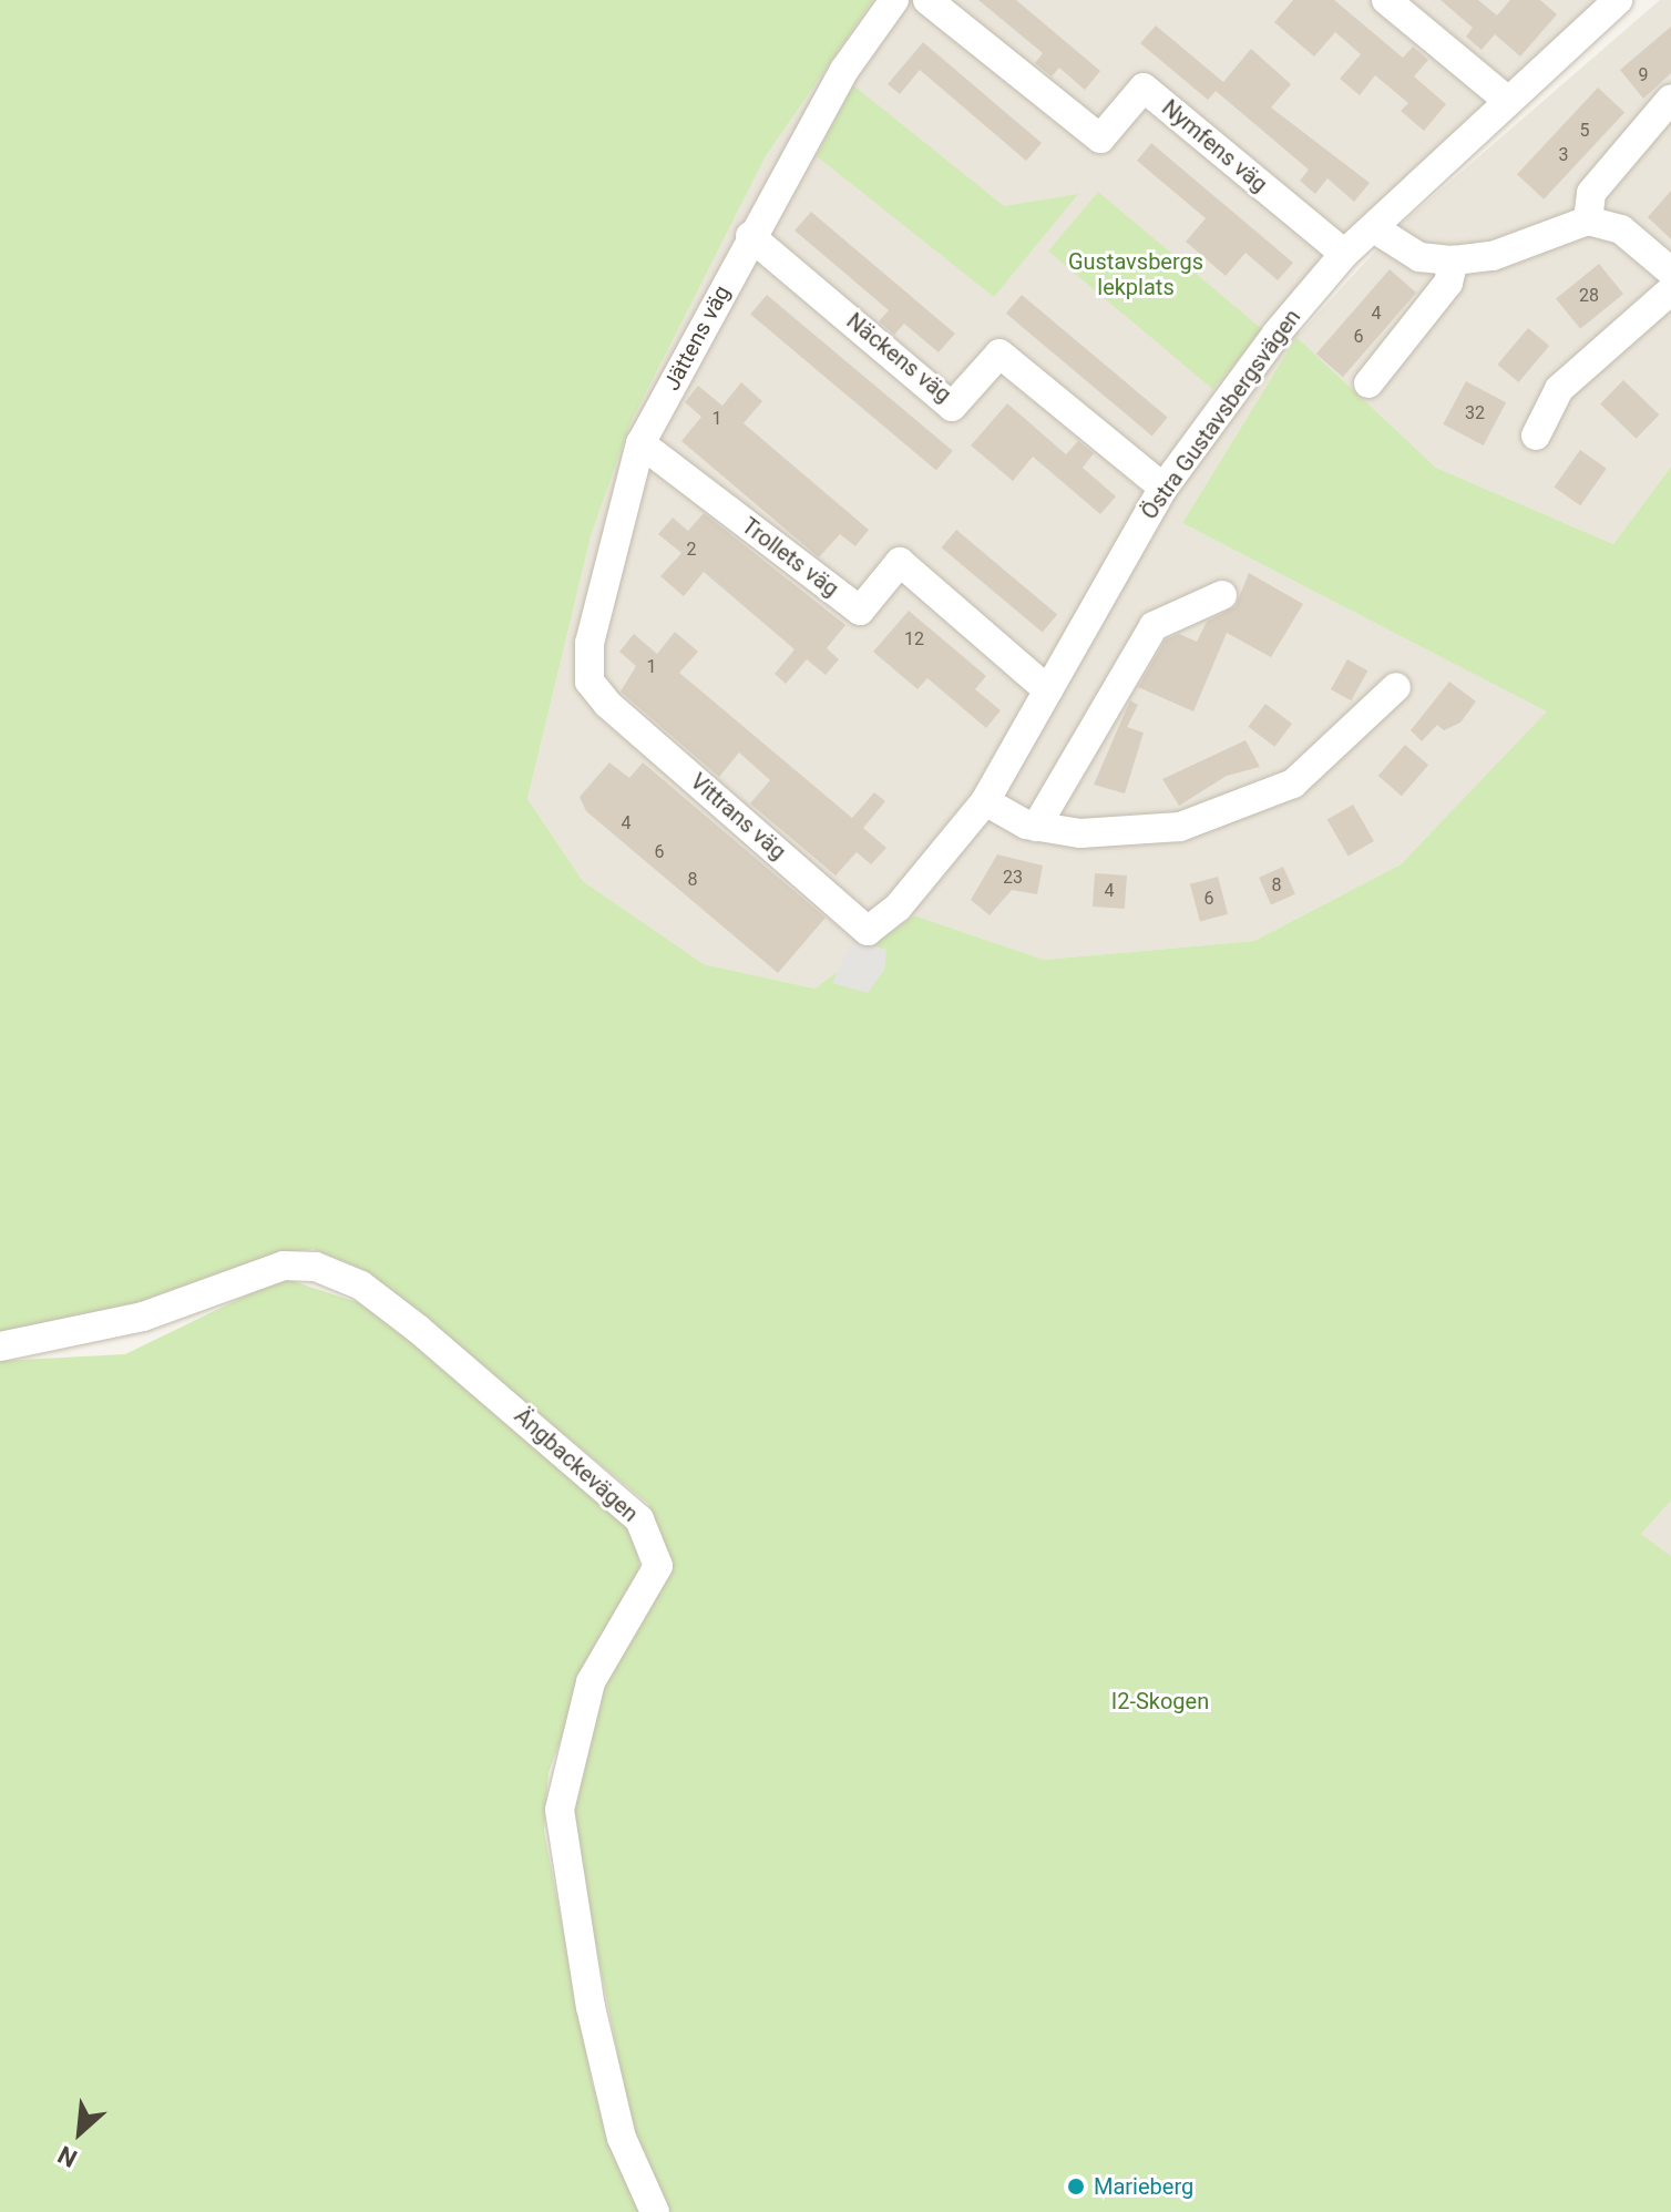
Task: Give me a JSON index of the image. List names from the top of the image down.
{
  "streets": {
    "street": [
      "Nymfens väg",
      "Jättens väg",
      "Näckens väg",
      "Östra Gustavsbergsvägen",
      "Trollets väg",
      "Vittrans väg",
      "Ängbackevägen"
    ]
  },
  "crossings": [
    ["Nymfens väg", "Östra Gustavsbergsvägen"],
    ["Jättens väg", "Näckens väg"],
    ["Jättens väg", "Trollets väg"],
    ["Jättens väg", "Vittrans väg"],
    ["Näckens väg", "Östra Gustavsbergsvägen"],
    ["Östra Gustavsbergsvägen", "Trollets väg"],
    ["Östra Gustavsbergsvägen", "Vittrans väg"]
  ],
  "parks": ["Gustavsbergs lekplats", "I2-Skogen"],
  "places": ["Marieberg"],
  "house_numbers": [
    "9",
    "5",
    "3",
    "28",
    "4",
    "6",
    "32",
    "1",
    "2",
    "12",
    "1",
    "4",
    "6",
    "23",
    "8",
    "8",
    "4",
    "6"
  ],
  "north": "bottom left"
}
